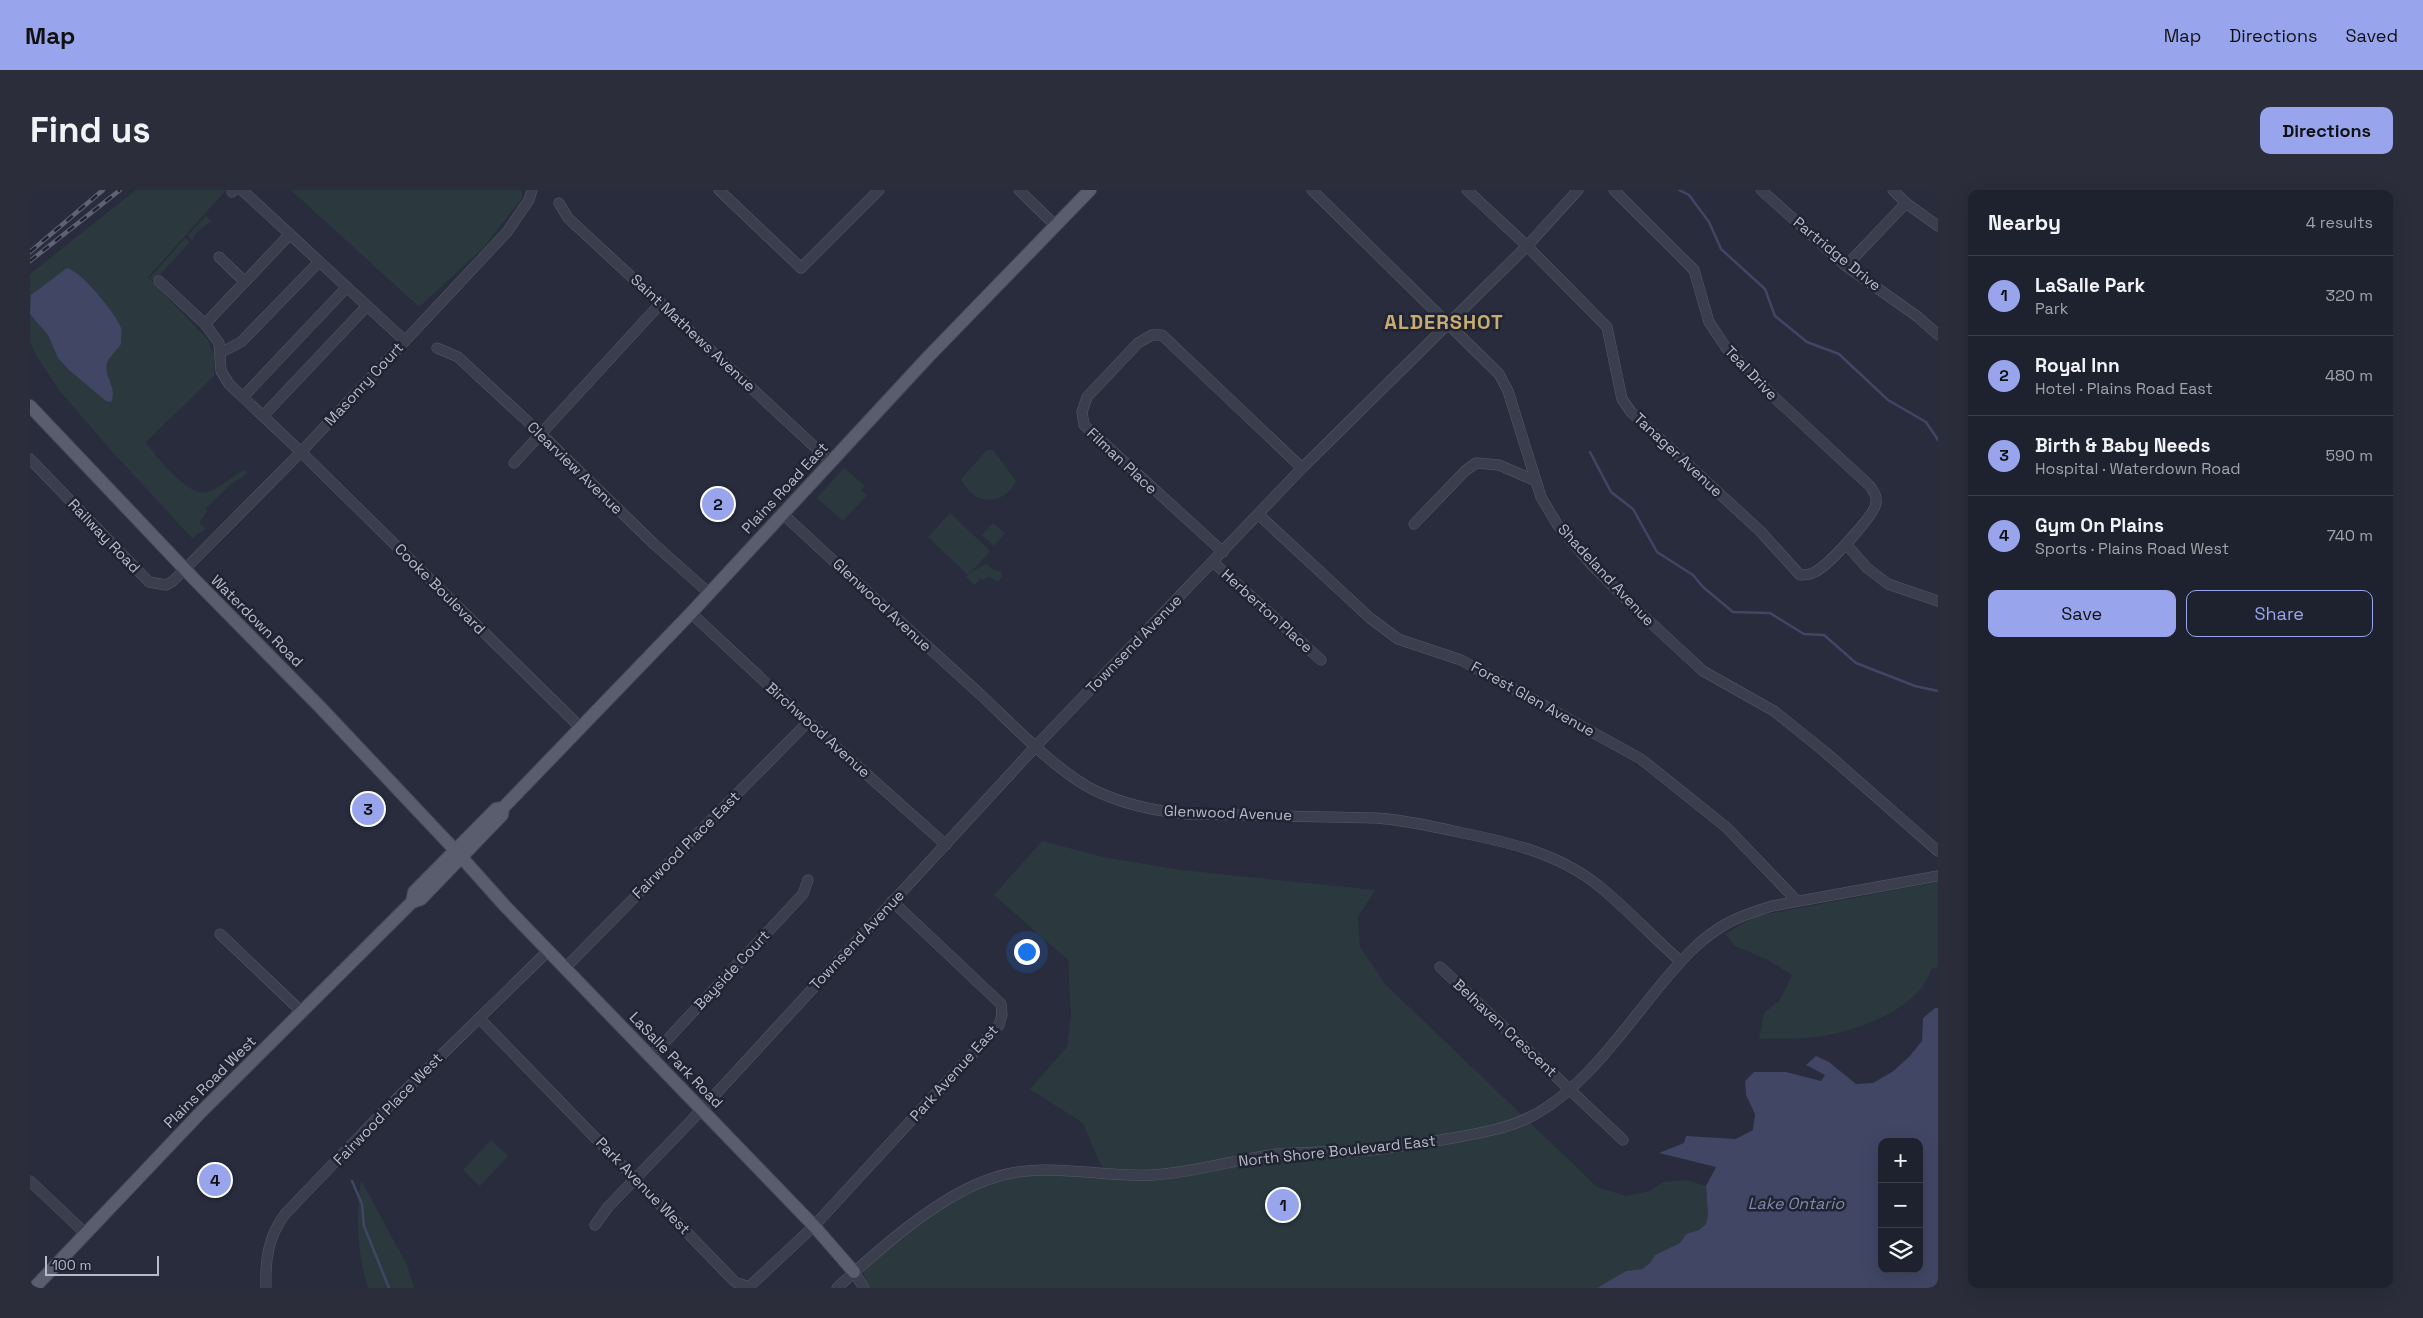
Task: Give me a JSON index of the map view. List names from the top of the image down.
{
  "streets": {
    "main road": [
      "Plains Road East",
      "Waterdown Road",
      "LaSalle Park Road",
      "Plains Road West"
    ],
    "street": [
      "Partridge Drive",
      "Saint Mathews Avenue",
      "Teal Drive",
      "Masonry Court",
      "Tanager Avenue",
      "Filman Place",
      "Clearview Avenue",
      "Railway Road",
      "Shadeland Avenue",
      "Cooke Boulevard",
      "Glenwood Avenue",
      "Herberton Place",
      "Townsend Avenue",
      "Forest Glen Avenue",
      "Birchwood Avenue",
      "Fairwood Place East",
      "Bayside Court",
      "Belhaven Crescent",
      "Park Avenue East",
      "Fairwood Place West",
      "North Shore Boulevard East",
      "Park Avenue West"
    ]
  },
  "crossings": [
    ["Saint Mathews Avenue", "Plains Road East"],
    ["Teal Drive", "Tanager Avenue"],
    ["Masonry Court", "Railway Road"],
    ["Masonry Court", "Cooke Boulevard"],
    ["Masonry Court", "Waterdown Road"],
    ["Tanager Avenue", "Townsend Avenue"],
    ["Filman Place", "Townsend Avenue"],
    ["Clearview Avenue", "Plains Road East"],
    ["Plains Road East", "Cooke Boulevard"],
    ["Plains Road East", "Glenwood Avenue"],
    ["Plains Road East", "Waterdown Road"],
    ["Plains Road East", "Birchwood Avenue"],
    ["Plains Road East", "LaSalle Park Road"],
    ["Plains Road East", "Plains Road West"],
    ["Railway Road", "Waterdown Road"],
    ["Shadeland Avenue", "Townsend Avenue"],
    ["Glenwood Avenue", "Townsend Avenue"],
    ["Glenwood Avenue", "North Shore Boulevard East"],
    ["Herberton Place", "Townsend Avenue"],
    ["Waterdown Road", "LaSalle Park Road"],
    ["Waterdown Road", "Plains Road West"],
    ["Townsend Avenue", "Forest Glen Avenue"],
    ["Townsend Avenue", "Birchwood Avenue"],
    ["Townsend Avenue", "LaSalle Park Road"],
    ["Townsend Avenue", "Park Avenue East"],
    ["Townsend Avenue", "Park Avenue West"],
    ["Forest Glen Avenue", "North Shore Boulevard East"],
    ["Birchwood Avenue", "Fairwood Place East"],
    ["Fairwood Place East", "LaSalle Park Road"],
    ["Bayside Court", "LaSalle Park Road"],
    ["Belhaven Crescent", "North Shore Boulevard East"],
    ["LaSalle Park Road", "Park Avenue East"],
    ["LaSalle Park Road", "Plains Road West"],
    ["LaSalle Park Road", "Fairwood Place West"],
    ["LaSalle Park Road", "North Shore Boulevard East"],
    ["LaSalle Park Road", "Park Avenue West"],
    ["Park Avenue East", "Park Avenue West"],
    ["Fairwood Place West", "Park Avenue West"]
  ],
  "districts": ["ALDERSHOT"],
  "water": ["Lake Ontario"],
  "scale_bar": "100 m",
  "page": {
    "header": "Map",
    "nav": ["Map", "Directions", "Saved"],
    "buttons": [
      "Directions",
      ["Save", "Share"]
    ],
    "title": "Find us",
    "heading": ["Nearby", "4 results"],
    "list": [
      {
        "mark": "1",
        "name": "LaSalle Park",
        "note": "Park",
        "value": "320 m"
      },
      {
        "mark": "2",
        "name": "Royal Inn",
        "note": "Hotel · Plains Road East",
        "value": "480 m"
      },
      {
        "mark": "3",
        "name": "Birth & Baby Needs",
        "note": "Hospital · Waterdown Road",
        "value": "590 m"
      },
      {
        "mark": "4",
        "name": "Gym On Plains",
        "note": "Sports · Plains Road West",
        "value": "740 m"
      }
    ],
    "pins": [
      "2",
      "3",
      "4",
      "1"
    ],
    "map_buttons": ["+", "−"],
    "scale": "100 m"
  }
}
